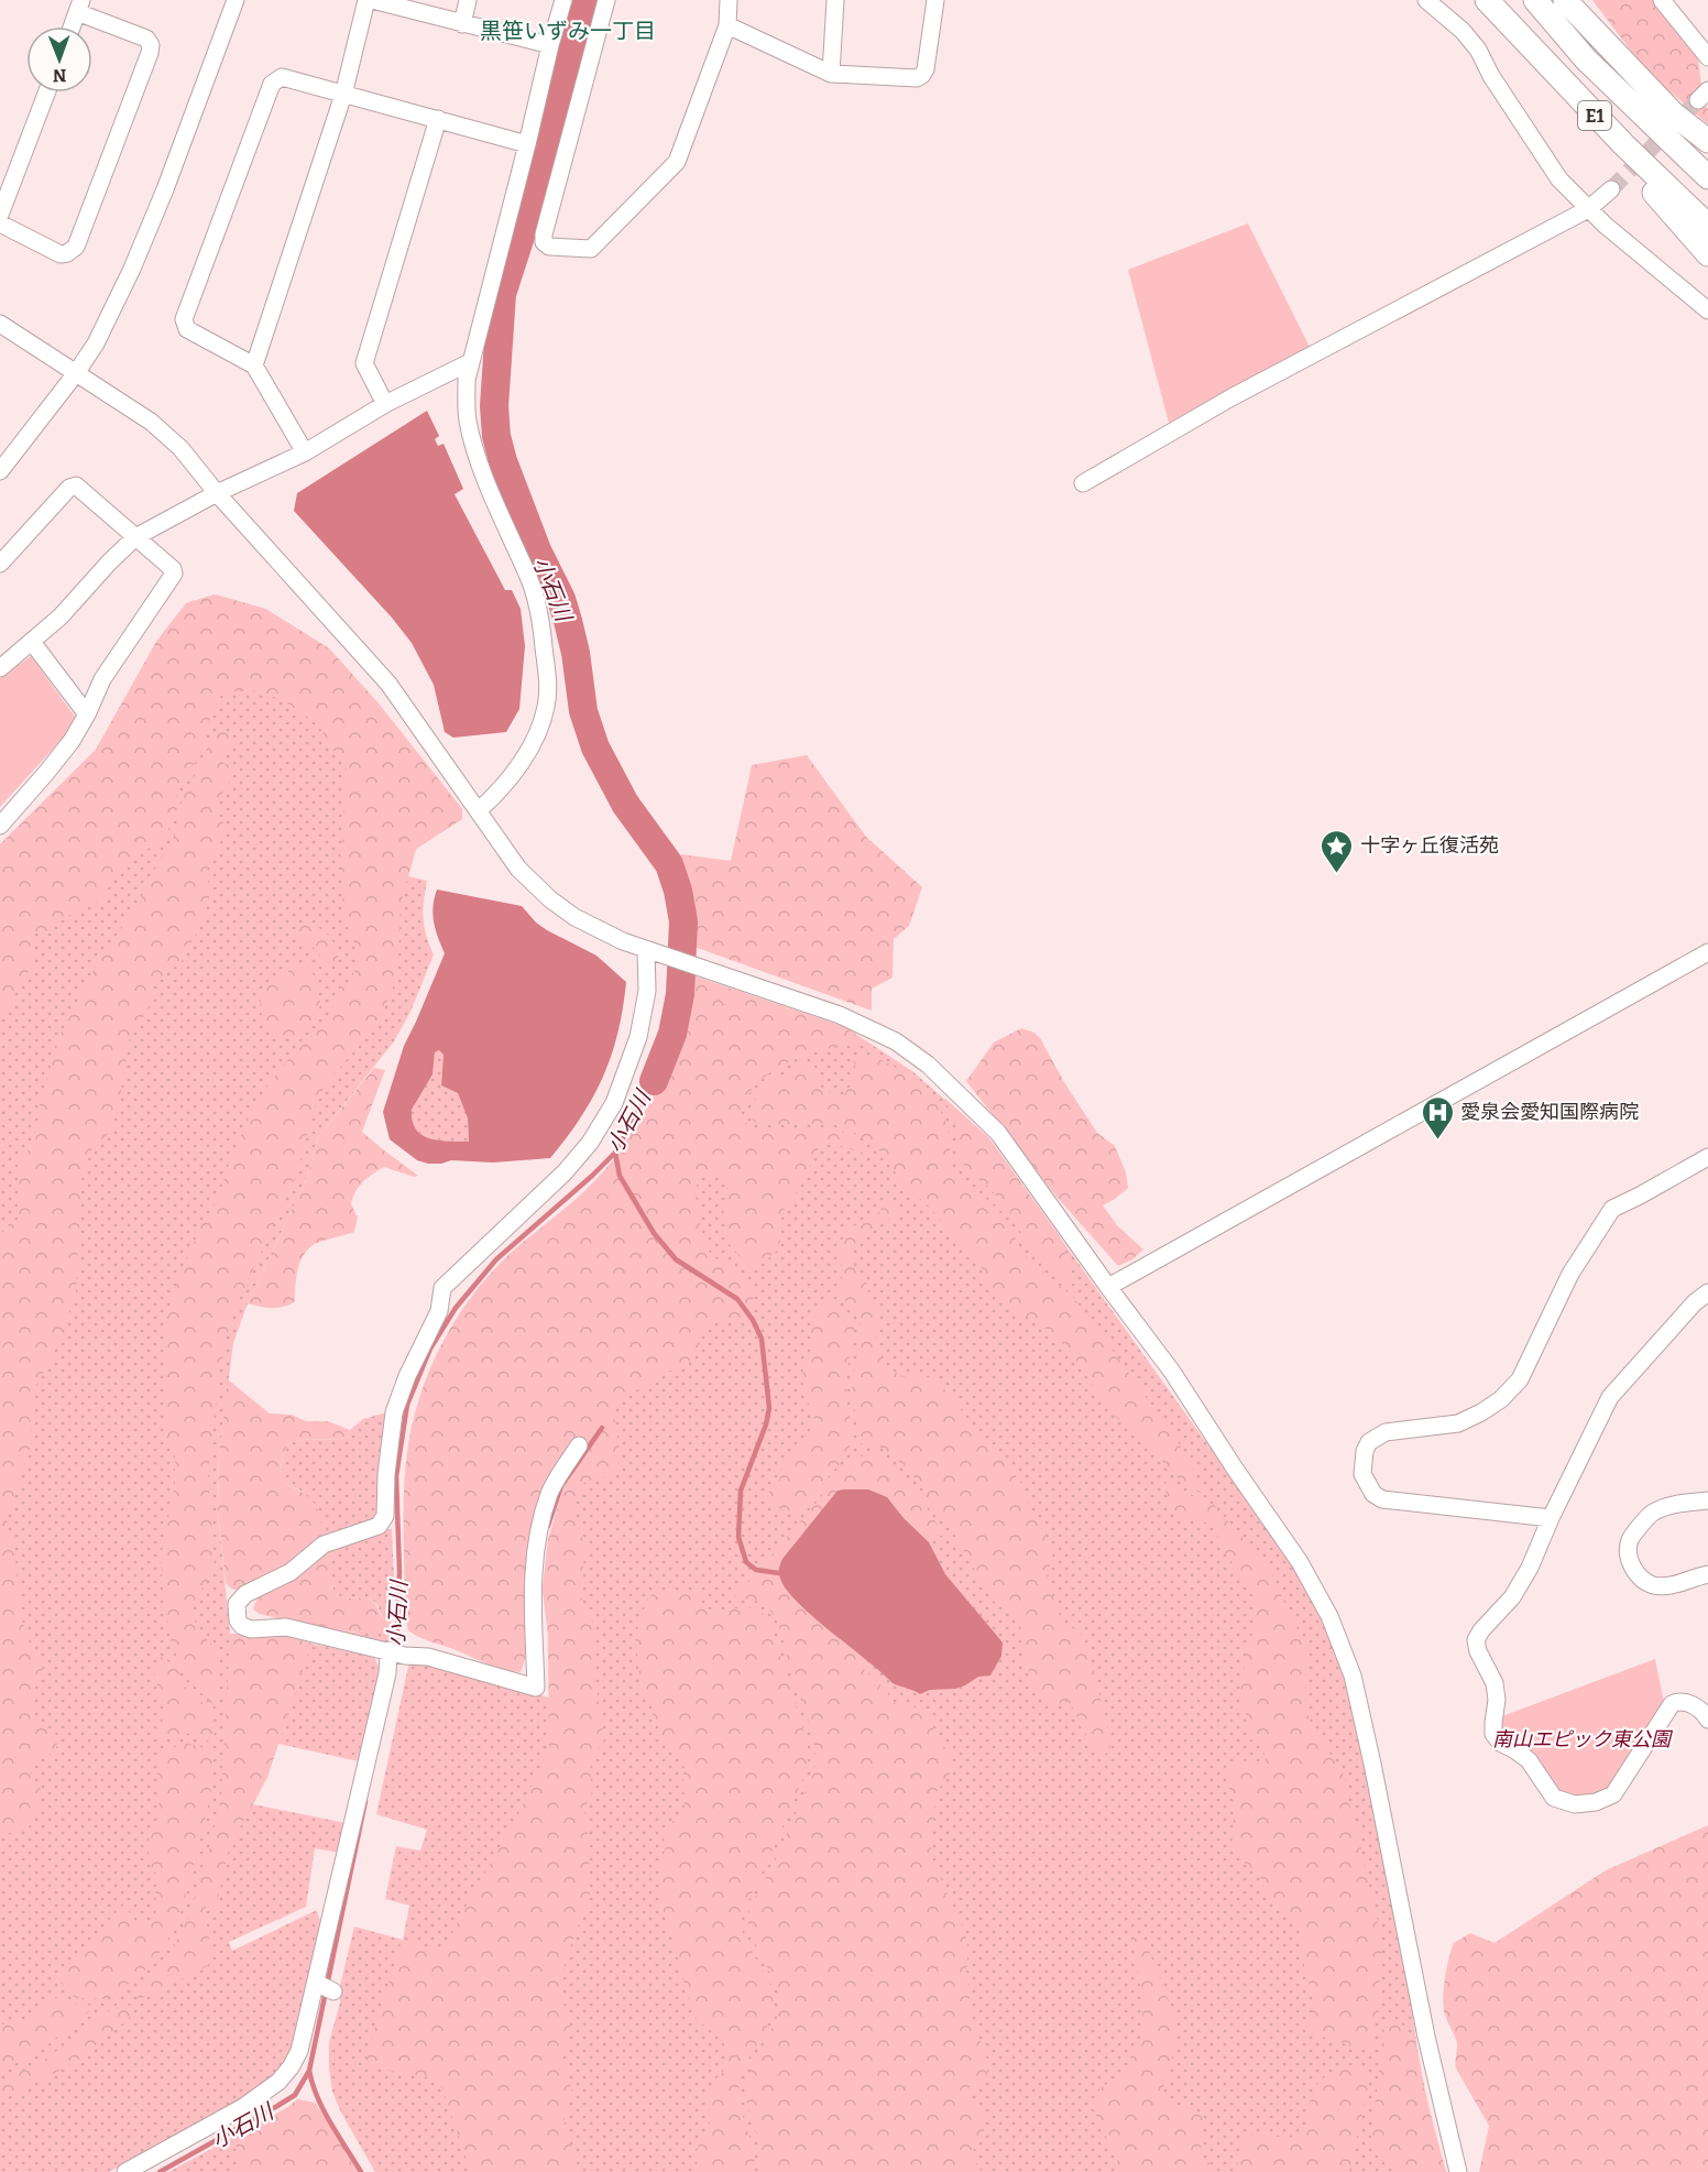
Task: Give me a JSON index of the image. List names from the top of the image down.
{
  "streets": {
    "highway": ["E1"]
  },
  "districts": ["黒笹いずみ一丁目"],
  "water": ["小石川"],
  "parks": ["南山エピック東公園"],
  "places": {
    "place": ["十字ヶ丘復活苑"],
    "hospital": ["愛泉会愛知国際病院"]
  },
  "north": "bottom"
}
